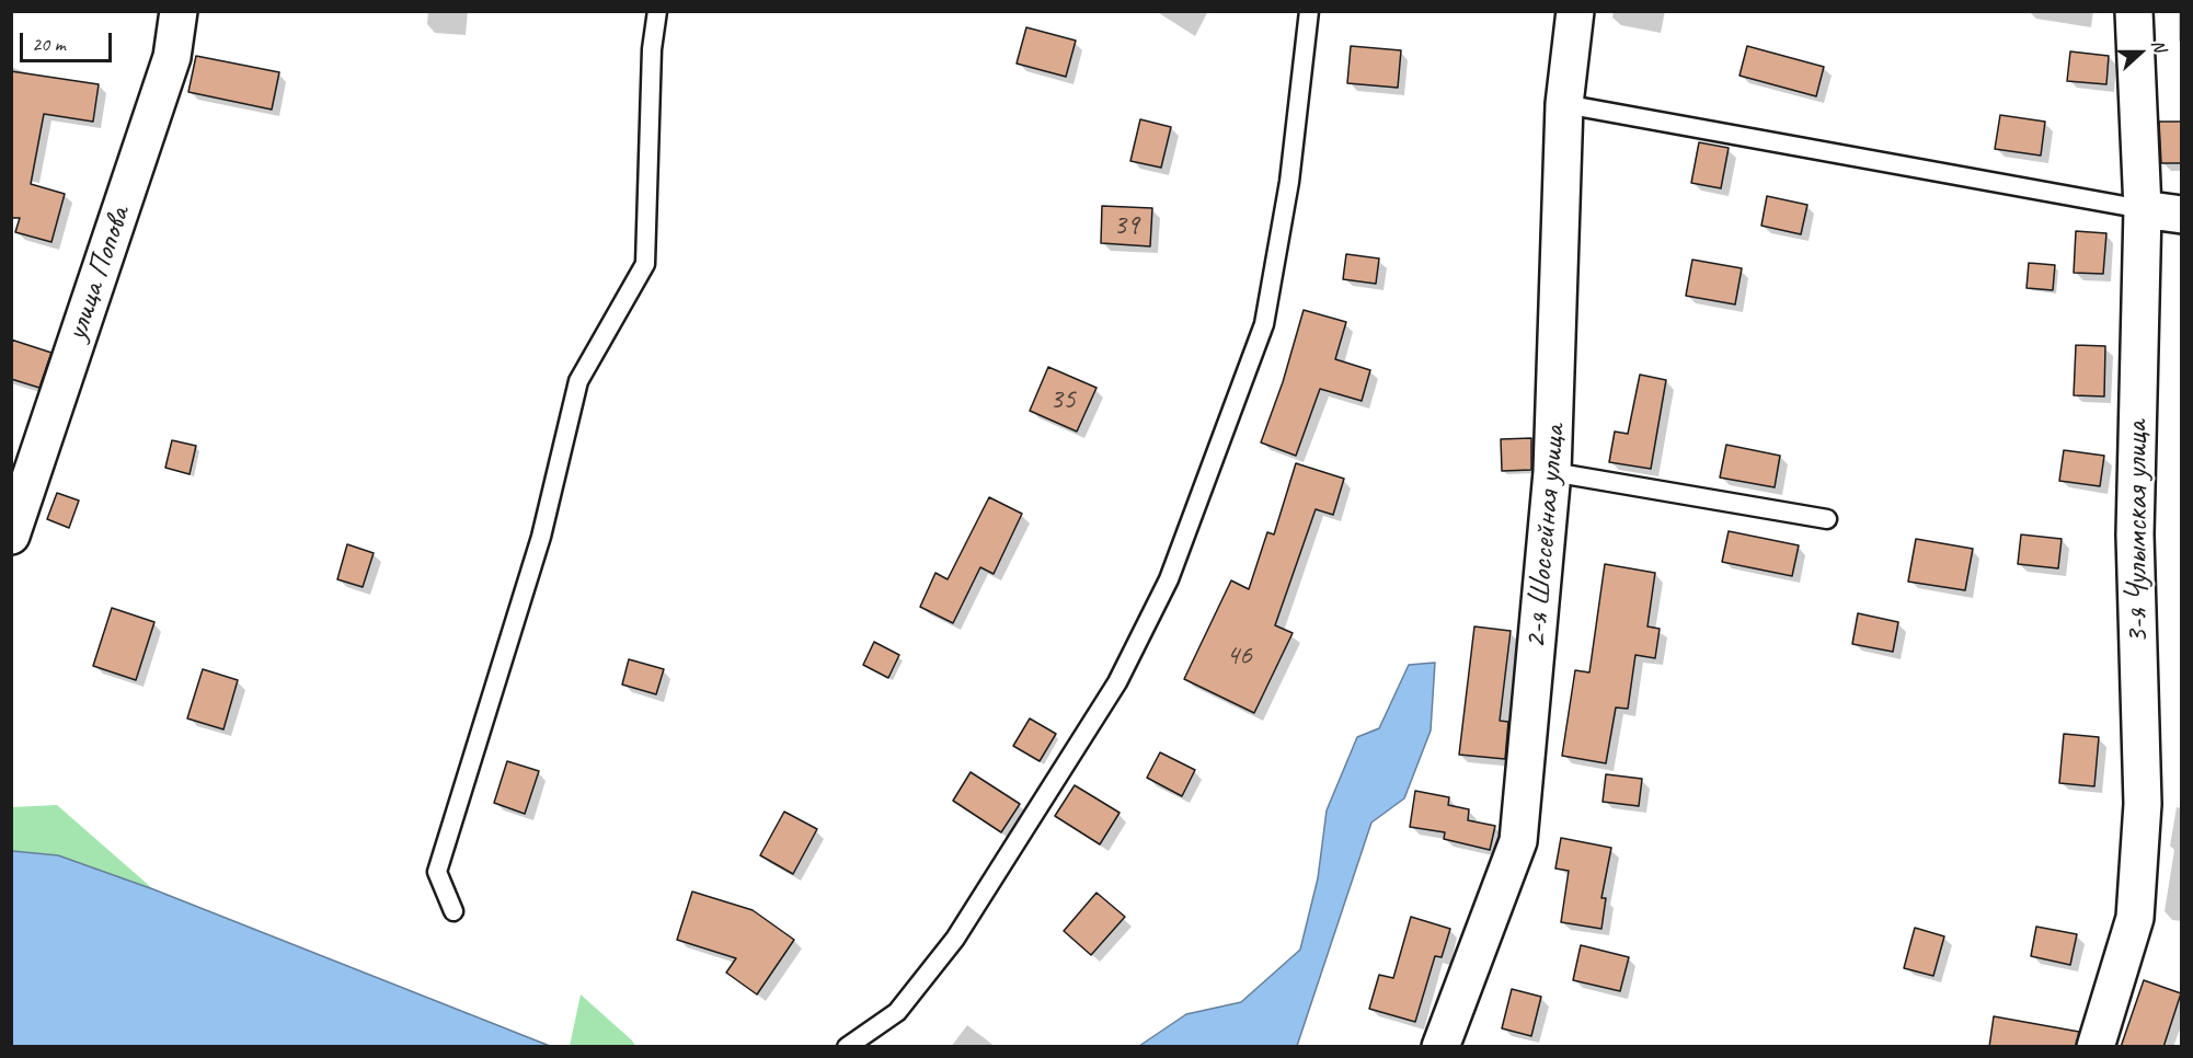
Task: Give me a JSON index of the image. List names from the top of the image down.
{
  "streets": {
    "street": ["улица Попова", "3-я Чулымская улица", "2-я Шоссейная улица"]
  },
  "house_numbers": ["39", "35", "46"],
  "scale_bar": "20 m",
  "north": "right"
}
